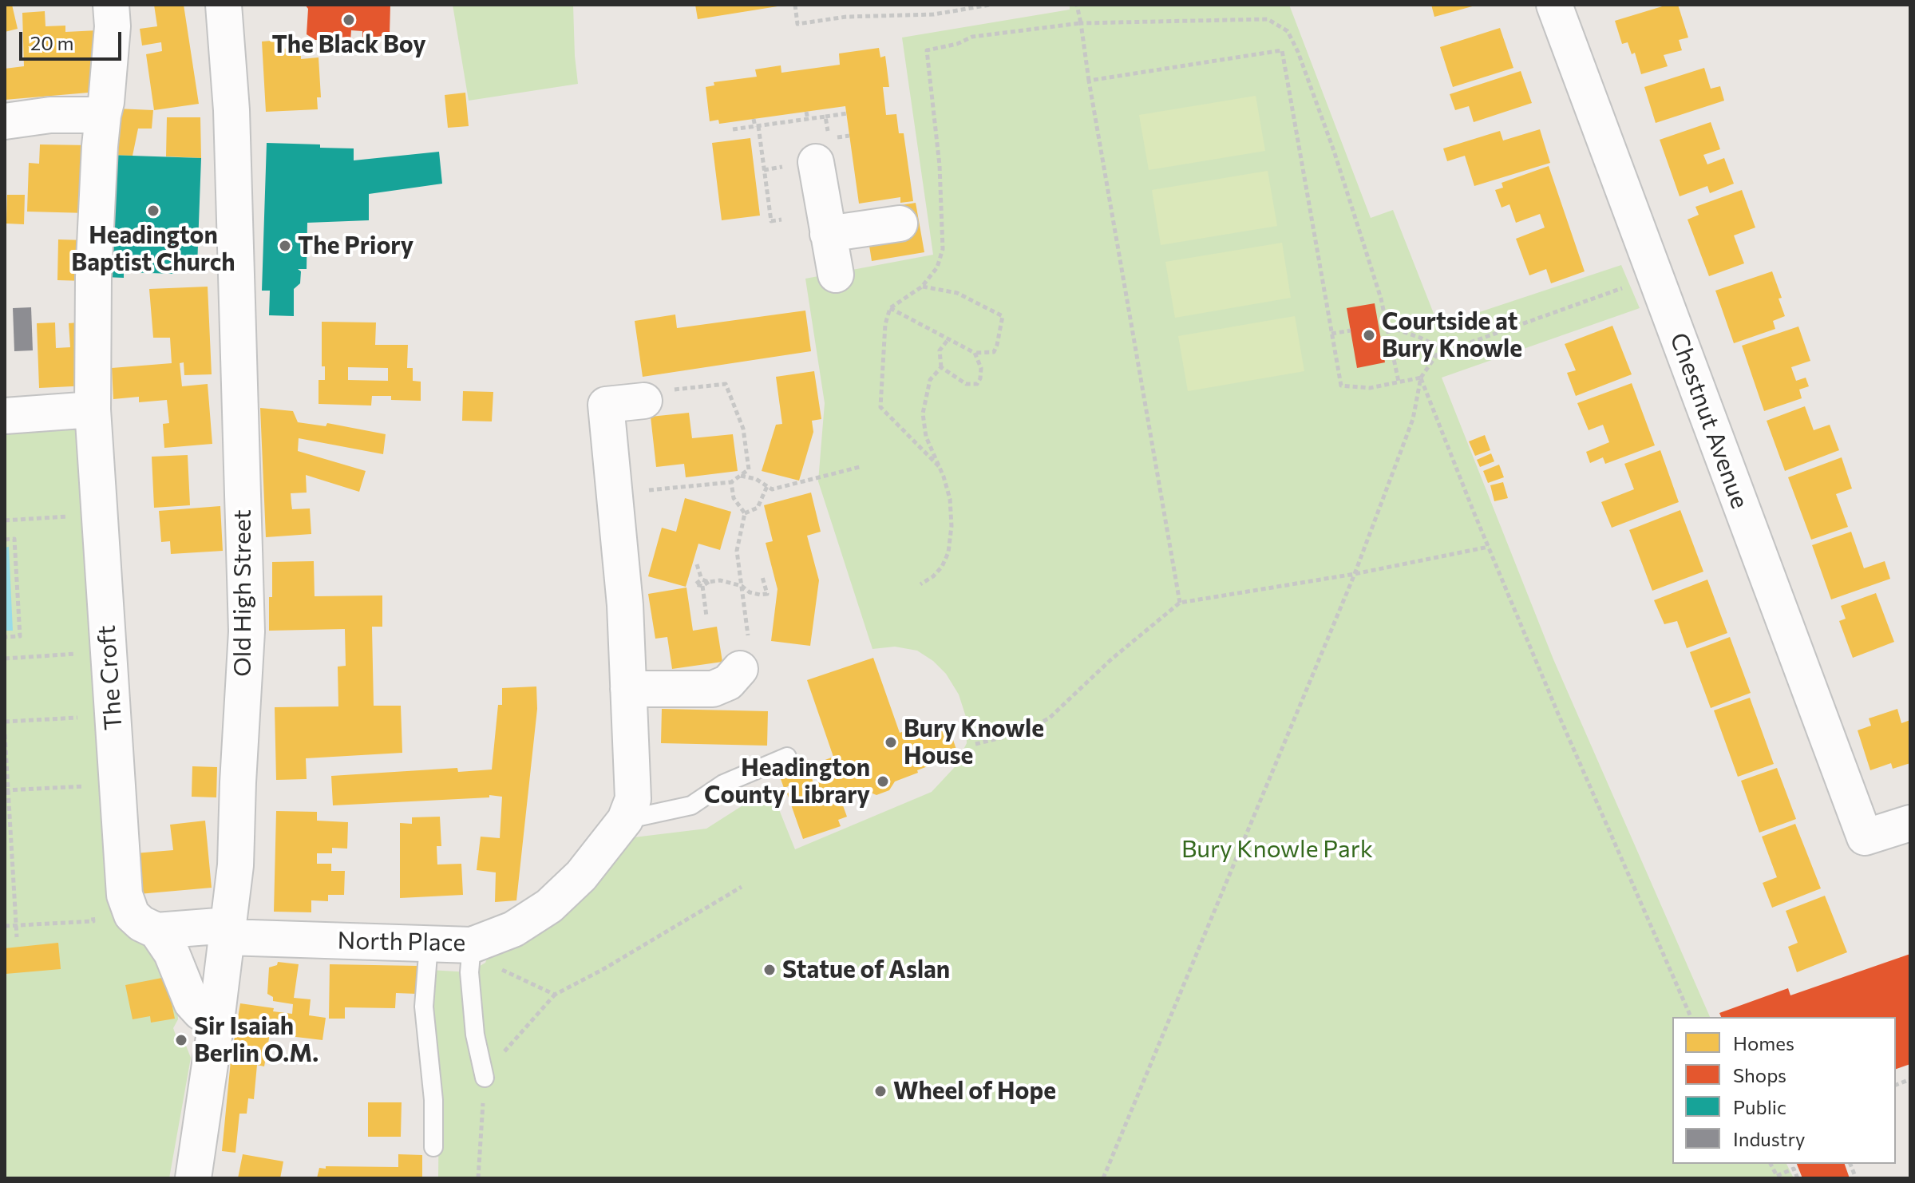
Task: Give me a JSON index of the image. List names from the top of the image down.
{
  "streets": {
    "street": [
      "Chestnut Avenue",
      "Old High Street",
      "The Croft",
      "North Place"
    ]
  },
  "crossings": [
    ["Old High Street", "The Croft"],
    ["Old High Street", "North Place"]
  ],
  "parks": ["Bury Knowle Park"],
  "places": [
    "The Black Boy",
    "Headington Baptist Church",
    "The Priory",
    "Courtside at Bury Knowle",
    "Bury Knowle House",
    "Headington County Library",
    "Statue of Aslan",
    "Sir Isaiah Berlin O.M.",
    "Wheel of Hope"
  ],
  "legend": [
    "Homes",
    "Shops",
    "Public",
    "Industry"
  ],
  "scale_bar": "20 m"
}
